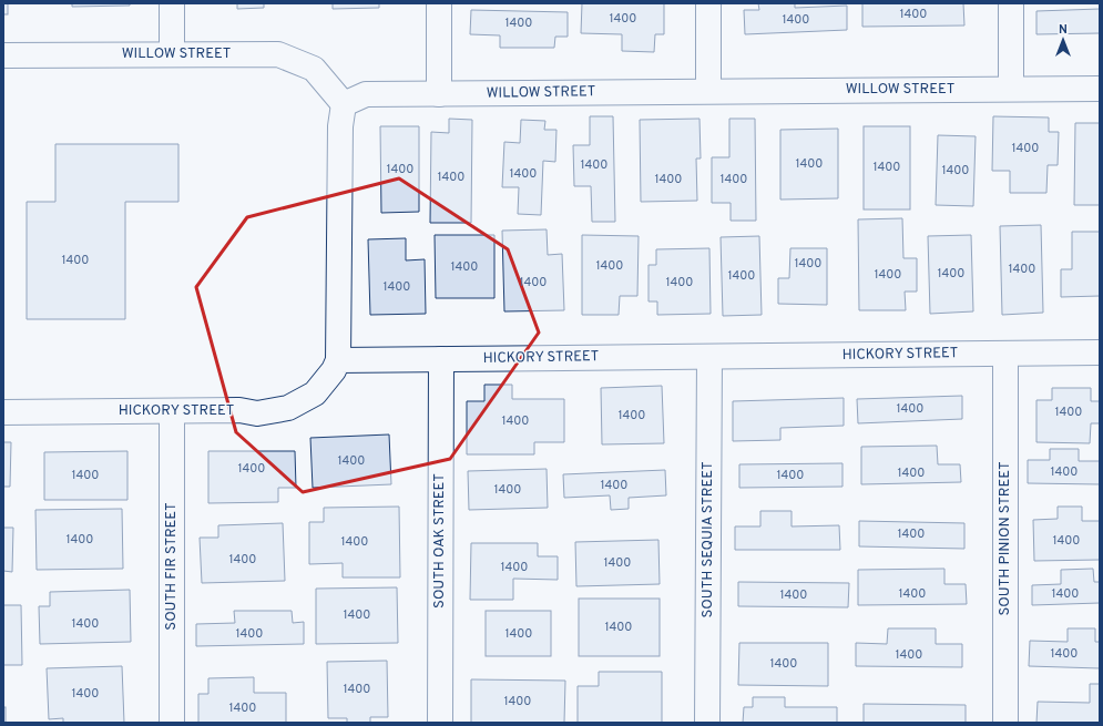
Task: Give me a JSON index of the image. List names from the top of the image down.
{
  "streets": {
    "street": [
      "WILLOW STREET",
      "HICKORY STREET",
      "SOUTH PINION STREET",
      "SOUTH SEQUIA STREET",
      "SOUTH OAK STREET",
      "SOUTH FIR STREET"
    ]
  },
  "crossings": [
    ["HICKORY STREET", "SOUTH PINION STREET"],
    ["HICKORY STREET", "SOUTH SEQUIA STREET"],
    ["HICKORY STREET", "SOUTH OAK STREET"],
    ["HICKORY STREET", "SOUTH FIR STREET"]
  ],
  "house_numbers": [
    "1400",
    "1400",
    "1400",
    "1400",
    "1400",
    "1400",
    "1400",
    "1400",
    "1400",
    "1400",
    "1400",
    "1400",
    "1400",
    "1400",
    "1400",
    "1400",
    "1400",
    "1400",
    "1400",
    "1400",
    "1400",
    "1400",
    "1400",
    "1400",
    "1400",
    "1400",
    "1400",
    "1400",
    "1400",
    "1400",
    "1400",
    "1400",
    "1400",
    "1400",
    "1400",
    "1400",
    "1400",
    "1400",
    "1400",
    "1400",
    "1400",
    "1400",
    "1400",
    "1400",
    "1400",
    "1400",
    "1400",
    "1400",
    "1400",
    "1400",
    "1400",
    "1400",
    "1400",
    "1400",
    "1400",
    "1400",
    "1400",
    "1400",
    "1400"
  ],
  "north": "top"
}
